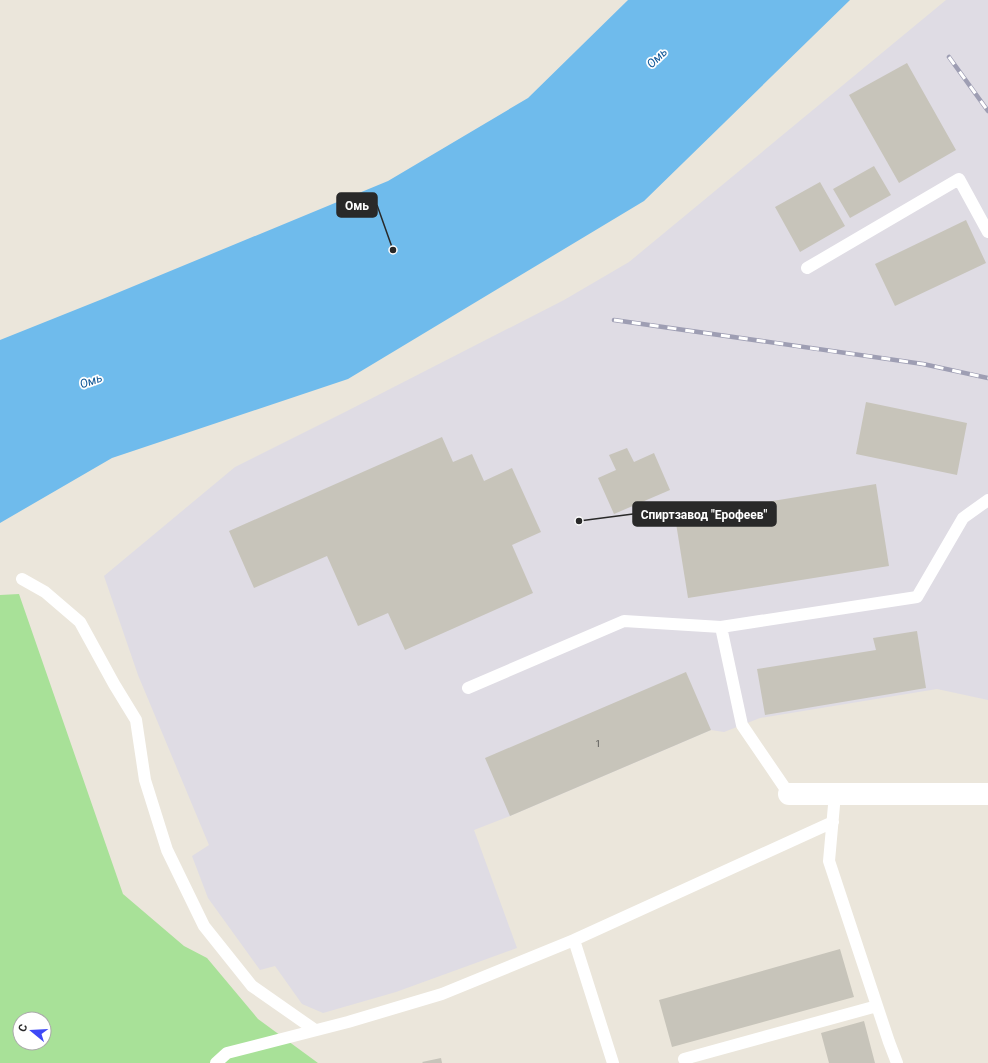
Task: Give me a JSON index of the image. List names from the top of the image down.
{
  "water": ["Омь"],
  "places": ["Омь", "Спиртзавод \"Ерофеев\""],
  "house_numbers": ["1"],
  "north": "left"
}
